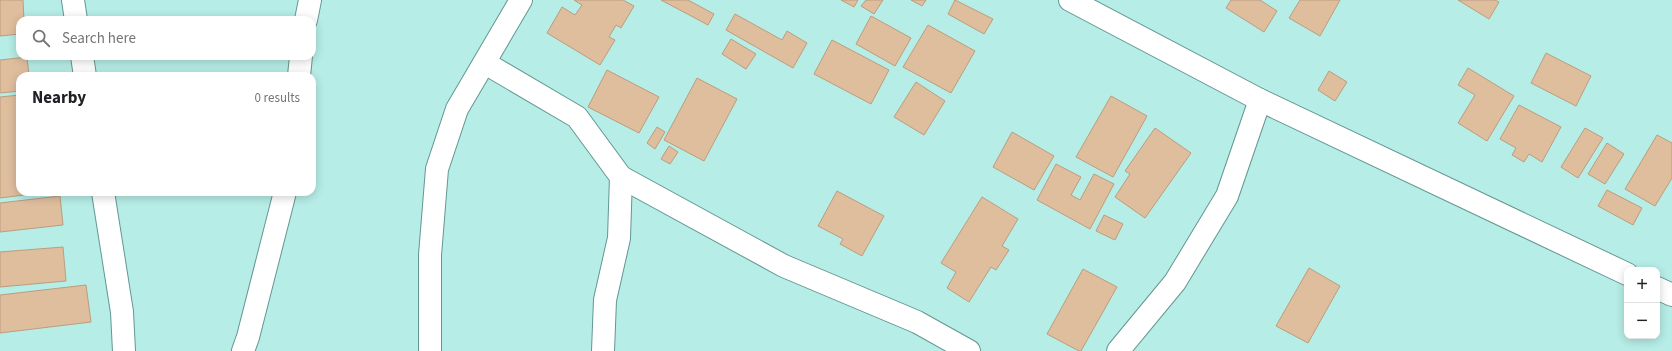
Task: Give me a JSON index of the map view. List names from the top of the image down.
{
  "page": {
    "search": "Search here",
    "heading": ["Nearby", "0 results"],
    "map_buttons": ["+", "−"]
  }
}
